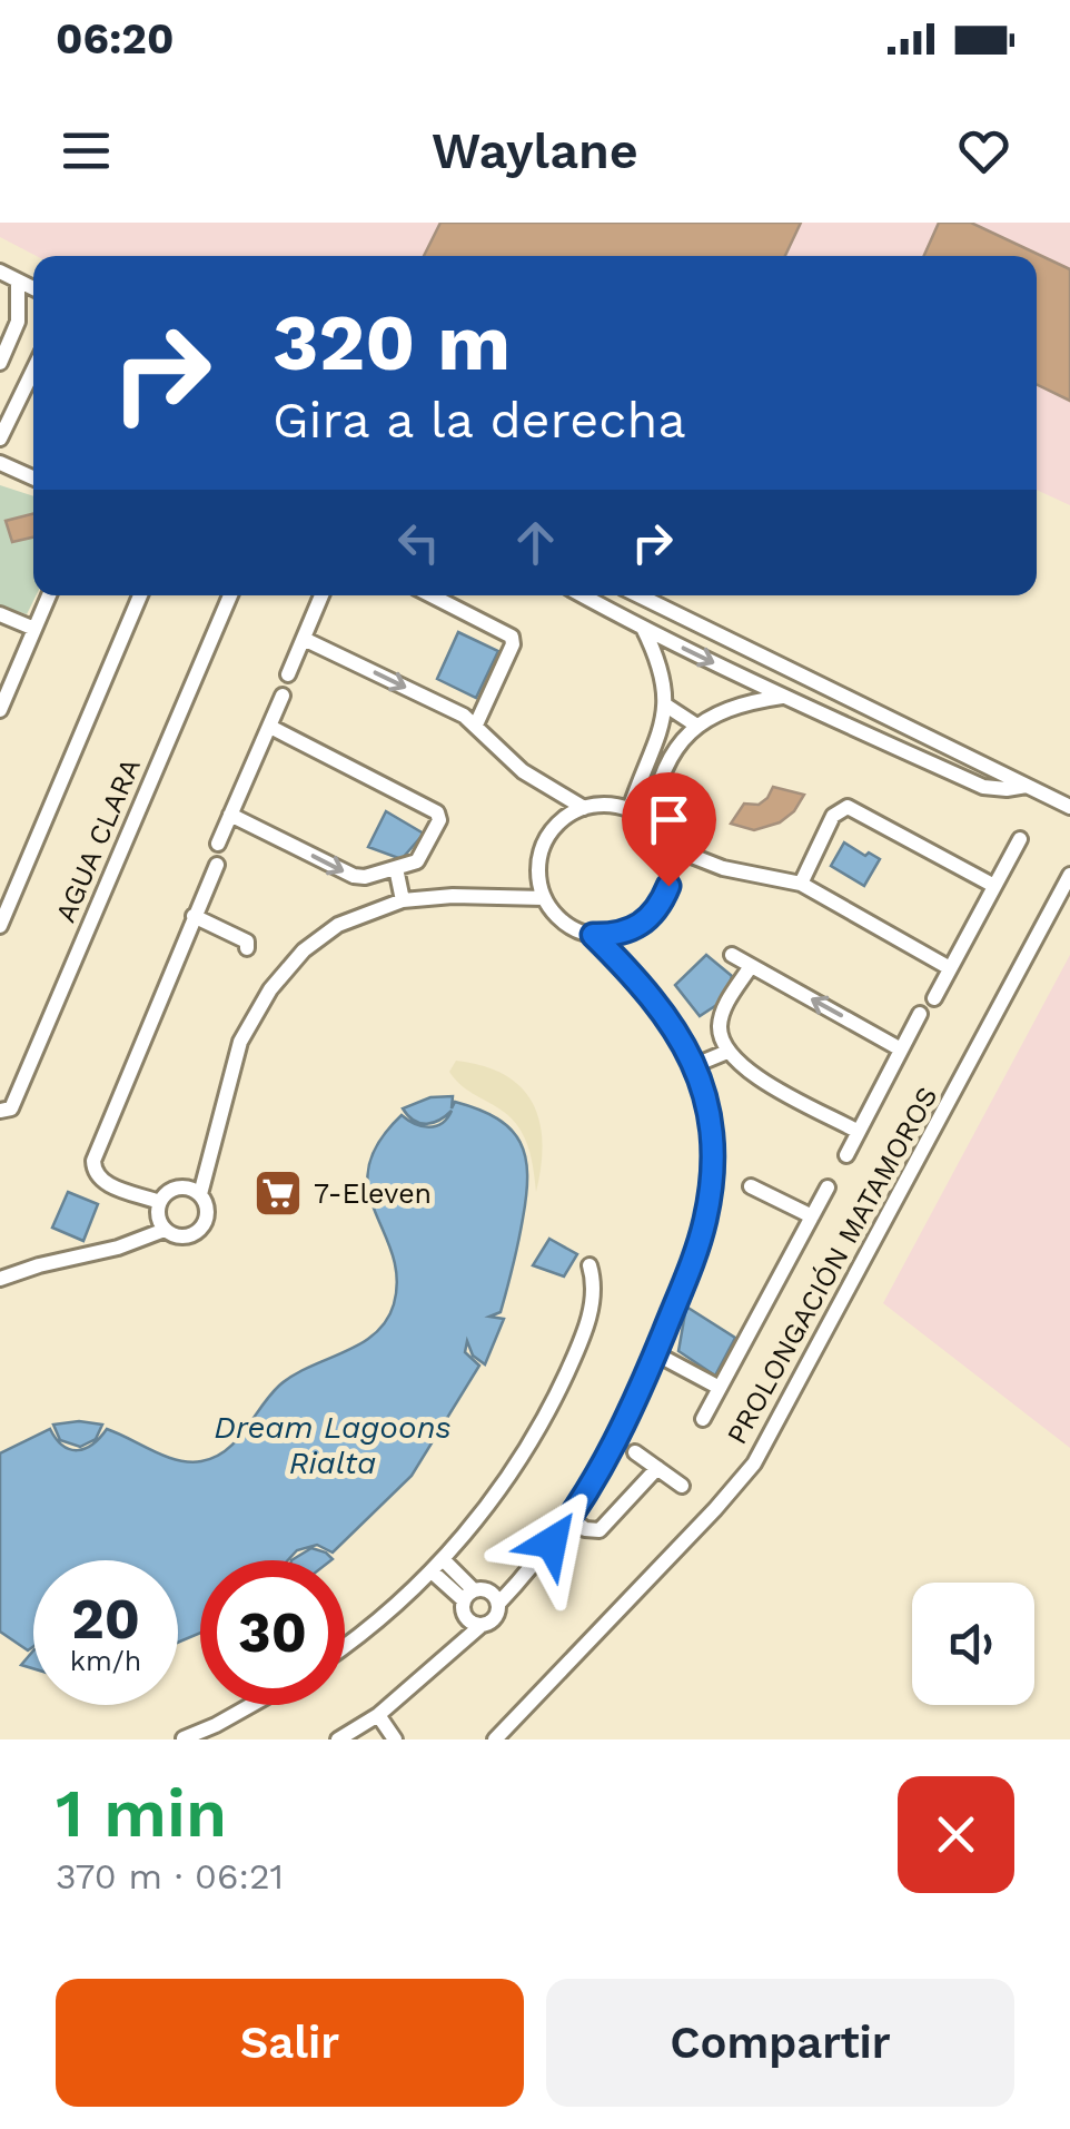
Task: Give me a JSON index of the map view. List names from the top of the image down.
{
  "streets": {
    "street": ["AGUA CLARA", "PROLONGACIÓN MATAMOROS"]
  },
  "water": ["Dream Lagoons Rialta"],
  "places": {
    "supermarket": ["7-Eleven"]
  },
  "page": {
    "status": "06:20",
    "header": "Waylane",
    "turn": ["320 m", "Gira a la derecha"],
    "speed": "20 km/h",
    "limit": "30",
    "heading": ["1 min", "370 m · 06:21"],
    "buttons": ["Salir", "Compartir"]
  }
}
